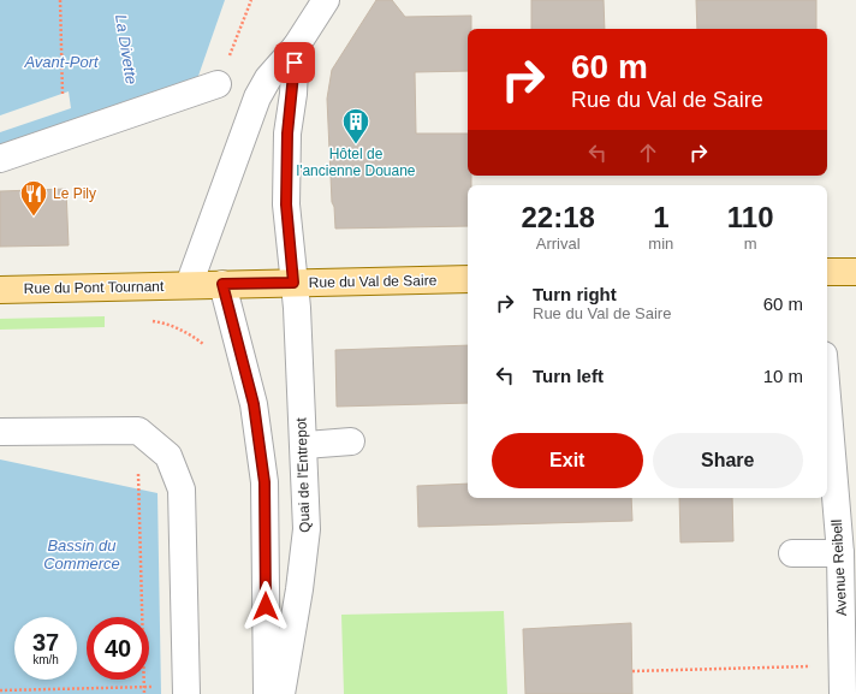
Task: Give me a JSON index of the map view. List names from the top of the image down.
{
  "streets": {
    "main road": ["Rue du Val de Saire", "Rue du Pont Tournant"],
    "street": ["Quai de l'Entrepot", "Avenue Reibell"]
  },
  "crossings": [
    ["Rue du Val de Saire", "Rue du Pont Tournant"],
    ["Rue du Val de Saire", "Quai de l'Entrepot"]
  ],
  "water": ["La Divette", "Avant-Port", "Bassin du Commerce"],
  "places": {
    "building": ["Hôtel de l'ancienne Douane"],
    "restaurant": ["Le Pily"]
  },
  "page": {
    "turn": ["60 m", "Rue du Val de Saire"],
    "eta": [
      "22:18",
      "Arrival",
      "1",
      "min",
      "110",
      "m"
    ],
    "list": [
      {
        "name": "Turn right",
        "note": "Rue du Val de Saire",
        "value": "60 m"
      },
      {
        "name": "Turn left",
        "value": "10 m"
      }
    ],
    "buttons": ["Exit", "Share"],
    "speed": "37 km/h",
    "limit": "40"
  }
}
